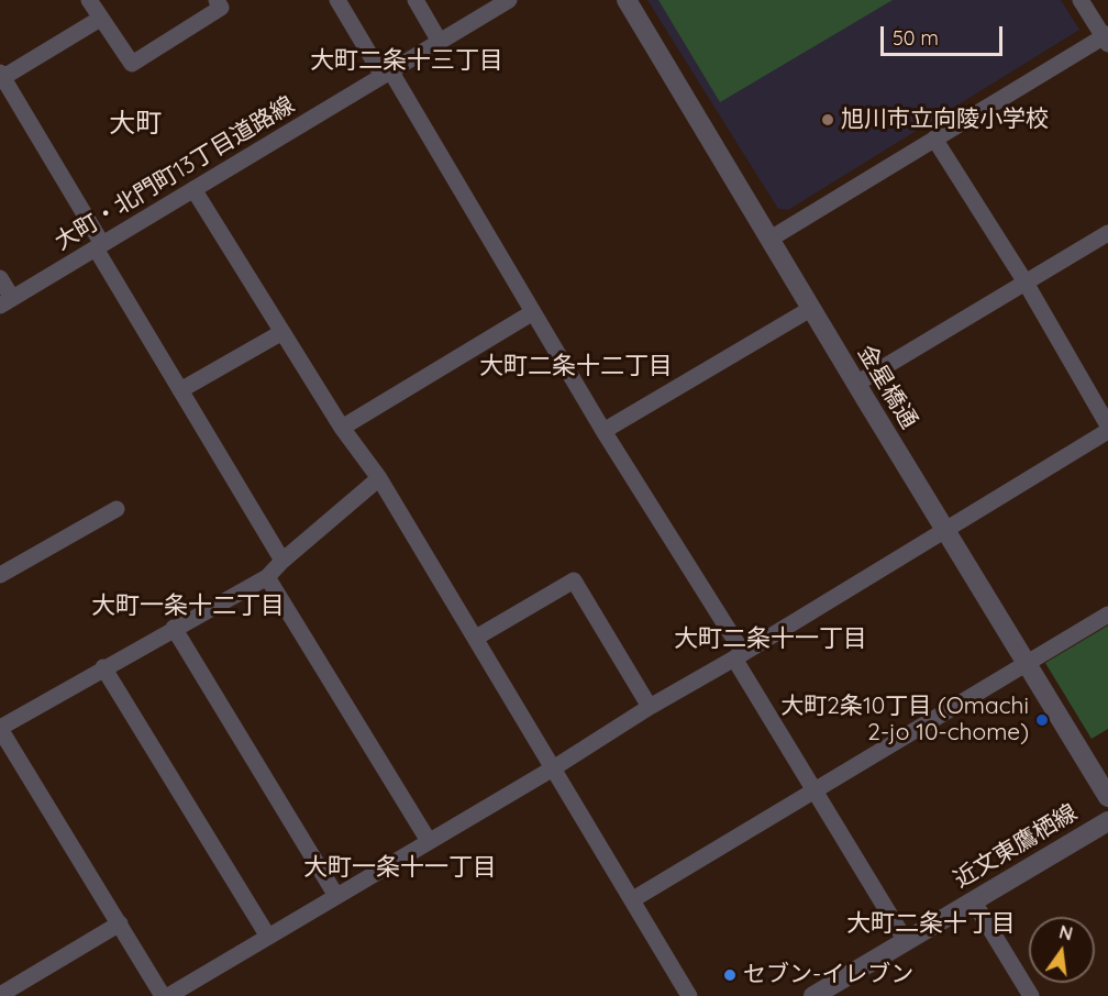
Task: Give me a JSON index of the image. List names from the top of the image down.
{
  "streets": {
    "street": ["大町・北門町13丁目道路線", "金星橋通", "近文東鷹栖線"]
  },
  "districts": [
    "大町二条十三丁目",
    "大町",
    "大町二条十二丁目",
    "大町一条十二丁目",
    "大町二条十一丁目",
    "大町一条十一丁目",
    "大町二条十丁目"
  ],
  "places": ["旭川市立向陵小学校", "大町2条10丁目 (Omachi 2-jo 10-chome)", "セブン-イレブン"],
  "scale_bar": "50 m",
  "north": "top"
}
